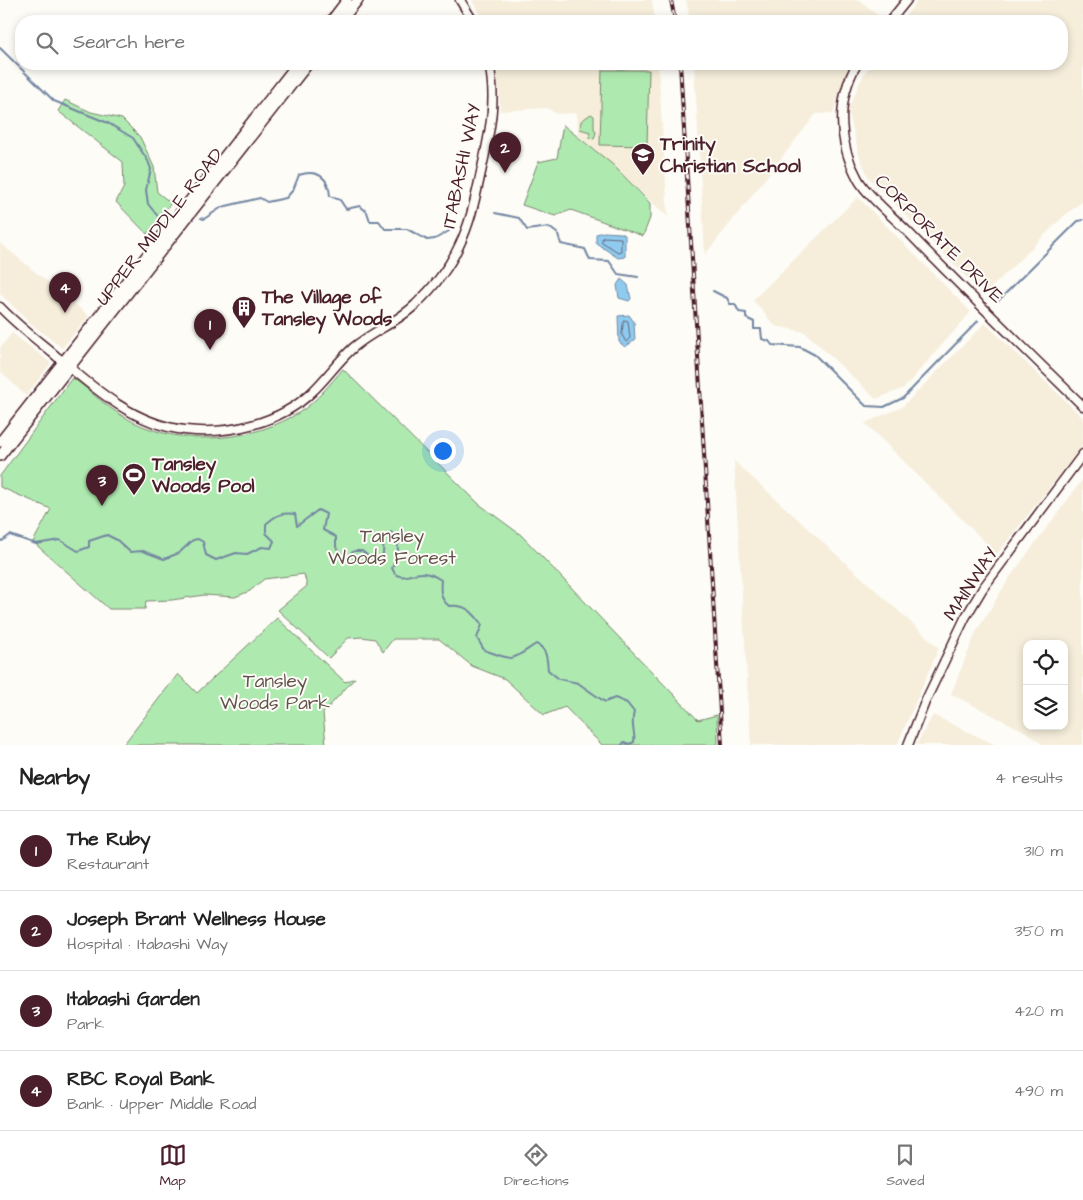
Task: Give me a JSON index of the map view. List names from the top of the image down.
{
  "streets": {
    "main road": ["UPPER MIDDLE ROAD"],
    "street": ["ITABASHI WAY", "CORPORATE DRIVE", "MAINWAY"]
  },
  "crossings": [
    ["ITABASHI WAY", "UPPER MIDDLE ROAD"]
  ],
  "parks": ["Tansley Woods Forest", "Tansley Woods Park"],
  "places": {
    "school or university": ["Trinity Christian School"],
    "building": ["The Village of Tansley Woods"],
    "sports": ["Tansley Woods Pool"]
  },
  "page": {
    "search": "Search here",
    "pins": [
      "2",
      "4",
      "1",
      "3"
    ],
    "heading": ["Nearby", "4 results"],
    "list": [
      {
        "mark": "1",
        "name": "The Ruby",
        "note": "Restaurant",
        "value": "310 m"
      },
      {
        "mark": "2",
        "name": "Joseph Brant Wellness House",
        "note": "Hospital · Itabashi Way",
        "value": "350 m"
      },
      {
        "mark": "3",
        "name": "Itabashi Garden",
        "note": "Park",
        "value": "420 m"
      },
      {
        "mark": "4",
        "name": "RBC Royal Bank",
        "note": "Bank · Upper Middle Road",
        "value": "490 m"
      }
    ],
    "nav": ["Map", "Directions", "Saved"]
  }
}
